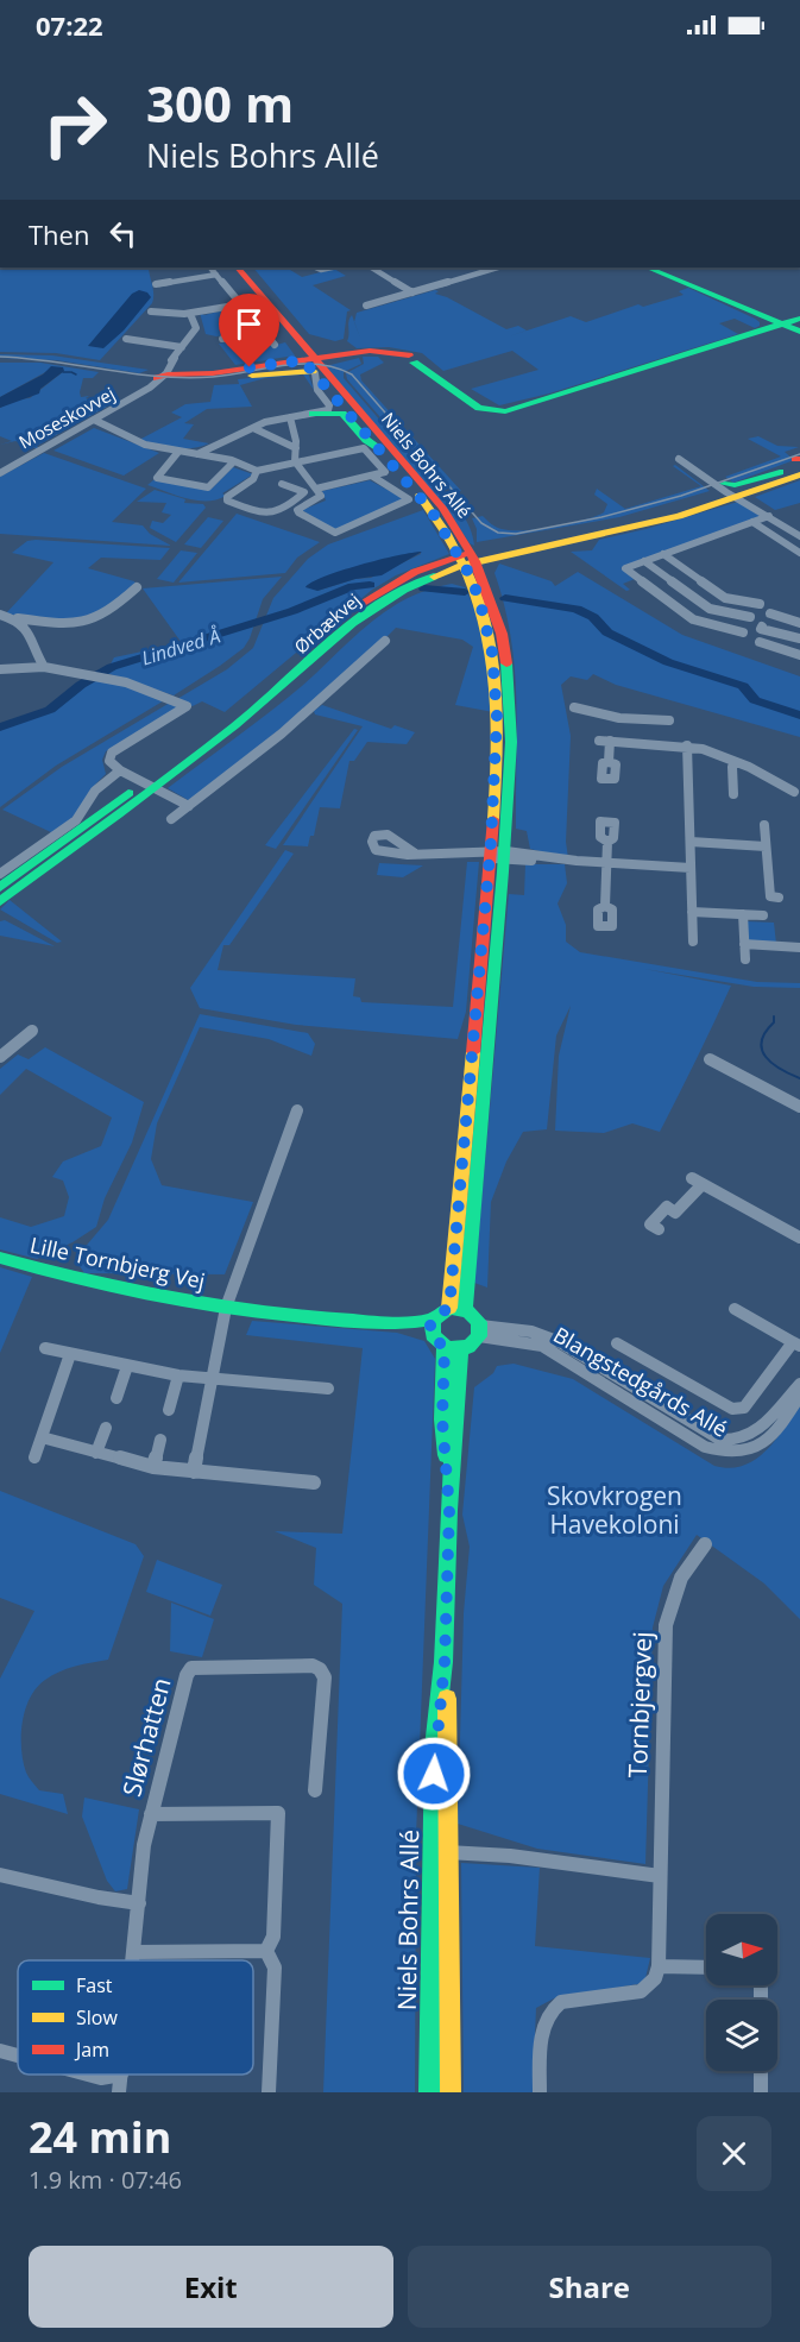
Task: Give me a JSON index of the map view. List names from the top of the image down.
{
  "streets": {
    "street": [
      "Moseskovvej",
      "Niels Bohrs Allé",
      "Ørbækvej",
      "Lille Tornbjerg Vej",
      "Blangstedgårds Allé",
      "Tornbjergvej",
      "Slørhatten"
    ]
  },
  "crossings": [
    ["Niels Bohrs Allé", "Ørbækvej"],
    ["Niels Bohrs Allé", "Lille Tornbjerg Vej"],
    ["Niels Bohrs Allé", "Blangstedgårds Allé"],
    ["Lille Tornbjerg Vej", "Blangstedgårds Allé"]
  ],
  "water": ["Lindved Å"],
  "parks": ["Skovkrogen Havekoloni"],
  "legend": ["Fast", "Slow", "Jam"],
  "north": "right",
  "page": {
    "status": "07:22",
    "turn": ["300 m", "Niels Bohrs Allé"],
    "then": "Then",
    "heading": ["24 min", "1.9 km · 07:46"],
    "buttons": ["Exit", "Share"]
  }
}
